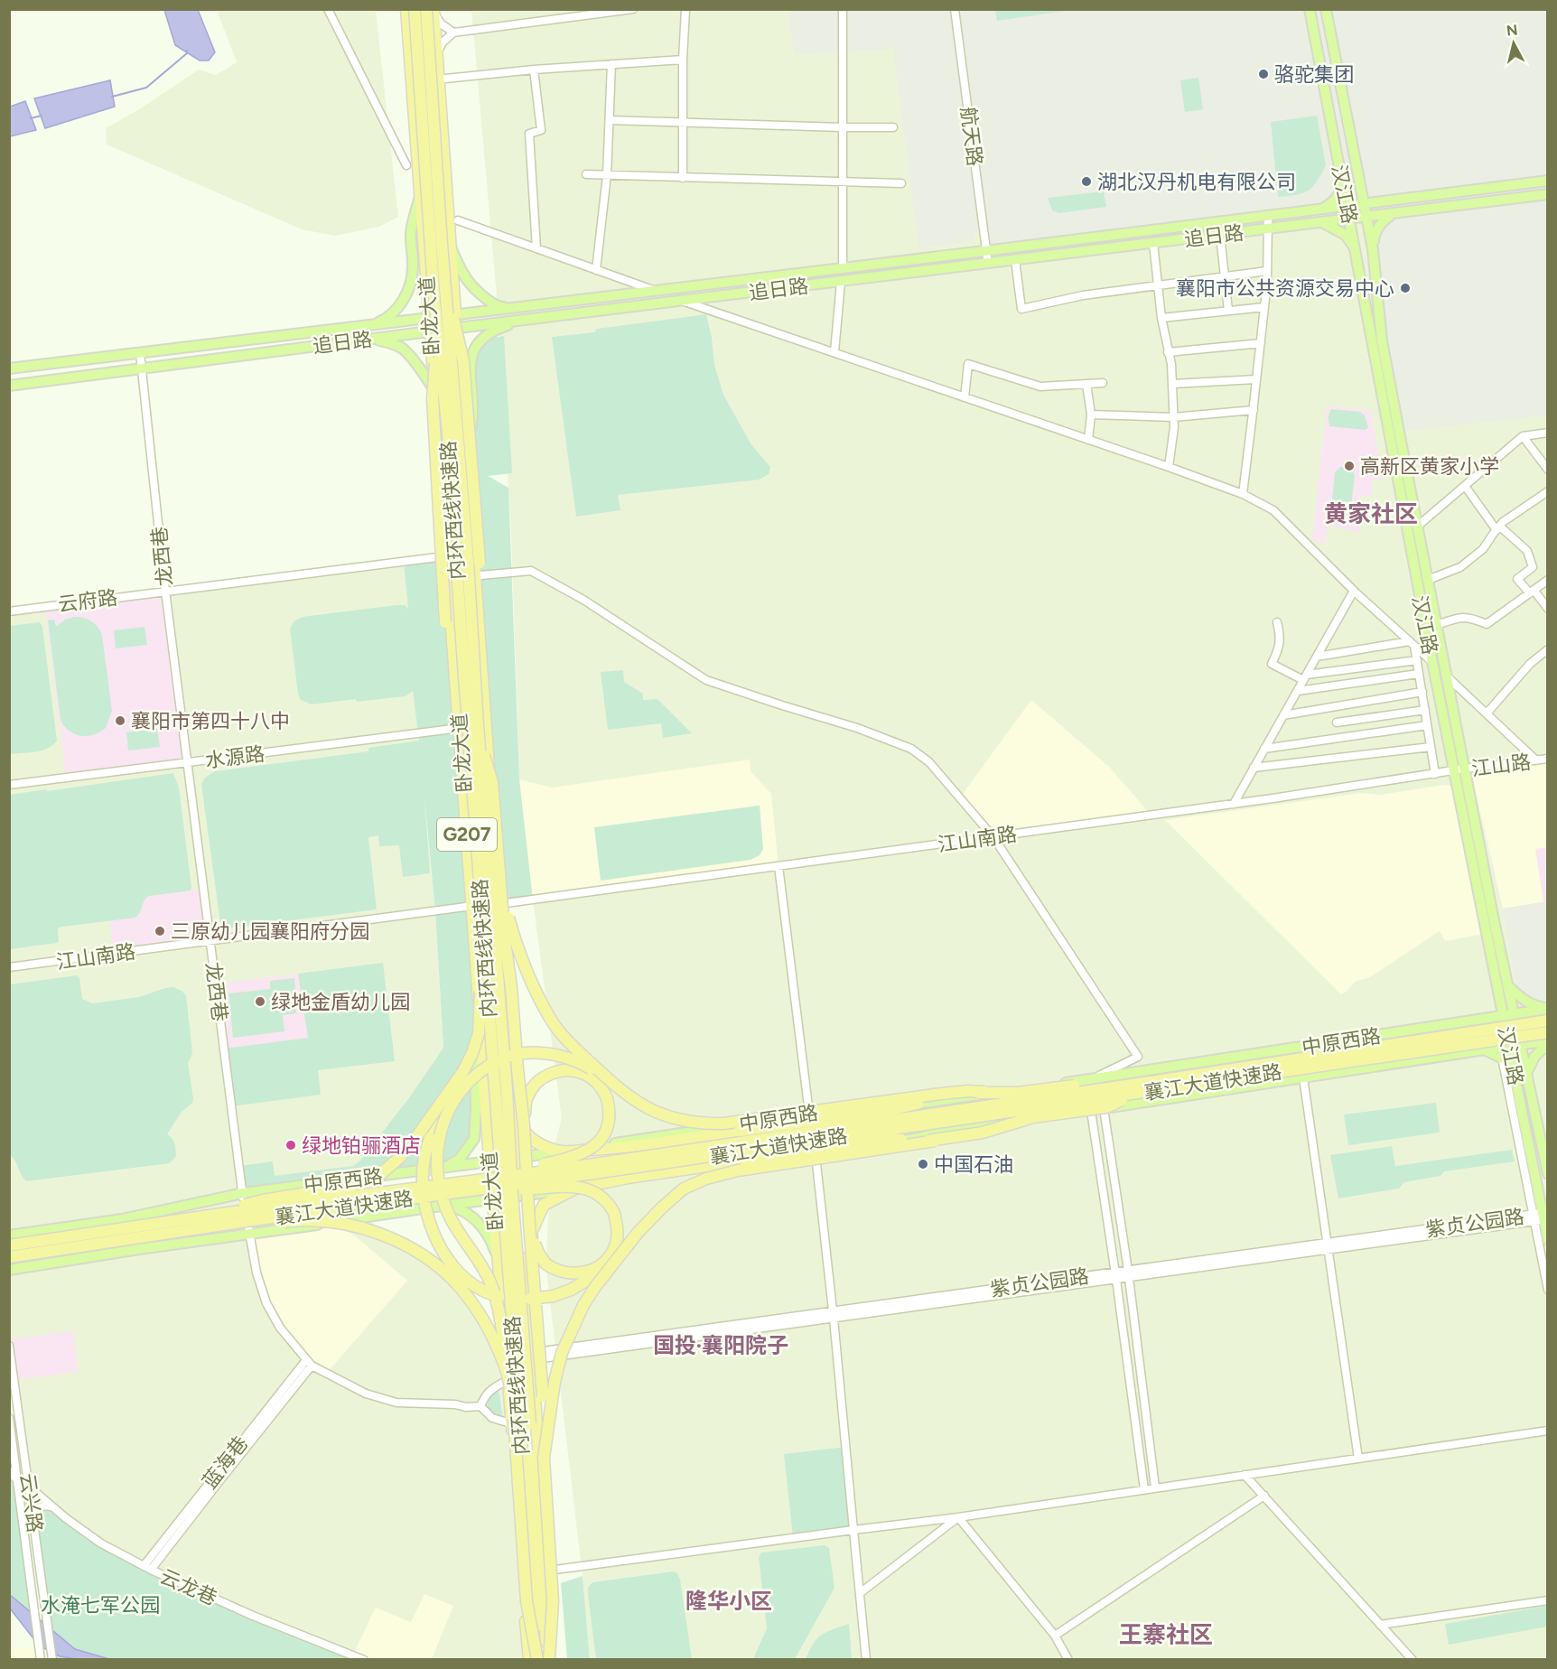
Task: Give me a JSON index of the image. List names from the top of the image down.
{
  "streets": {
    "highway": [
      "卧龙大道",
      "内环西线快速路",
      "G207",
      "襄江大道快速路"
    ],
    "main road": ["汉江路", "追日路", "中原西路"],
    "street": [
      "航天路",
      "龙西巷",
      "云府路",
      "水源路",
      "江山路",
      "江山南路",
      "紫贞公园路",
      "蓝海巷",
      "云兴路",
      "云龙巷"
    ]
  },
  "crossings": [
    ["航天路", "追日路"],
    ["汉江路", "追日路"],
    ["汉江路", "江山路"],
    ["汉江路", "江山南路"],
    ["汉江路", "中原西路"],
    ["汉江路", "紫贞公园路"],
    ["追日路", "卧龙大道"],
    ["追日路", "龙西巷"],
    ["卧龙大道", "内环西线快速路"],
    ["卧龙大道", "云府路"],
    ["卧龙大道", "水源路"],
    ["卧龙大道", "江山南路"],
    ["卧龙大道", "中原西路"],
    ["卧龙大道", "紫贞公园路"],
    ["龙西巷", "云府路"],
    ["龙西巷", "水源路"],
    ["龙西巷", "江山南路"],
    ["龙西巷", "中原西路"],
    ["龙西巷", "蓝海巷"],
    ["江山路", "江山南路"],
    ["蓝海巷", "云龙巷"],
    ["云兴路", "云龙巷"]
  ],
  "districts": [
    "黄家社区",
    "国投·襄阳院子",
    "隆华小区",
    "王寨社区"
  ],
  "parks": ["水淹七军公园"],
  "places": [
    "骆驼集团",
    "湖北汉丹机电有限公司",
    "襄阳市公共资源交易中心",
    "高新区黄家小学",
    "襄阳市第四十八中",
    "三原幼儿园襄阳府分园",
    "绿地金盾幼儿园",
    "绿地铂骊酒店",
    "中国石油"
  ],
  "north": "top"
}
